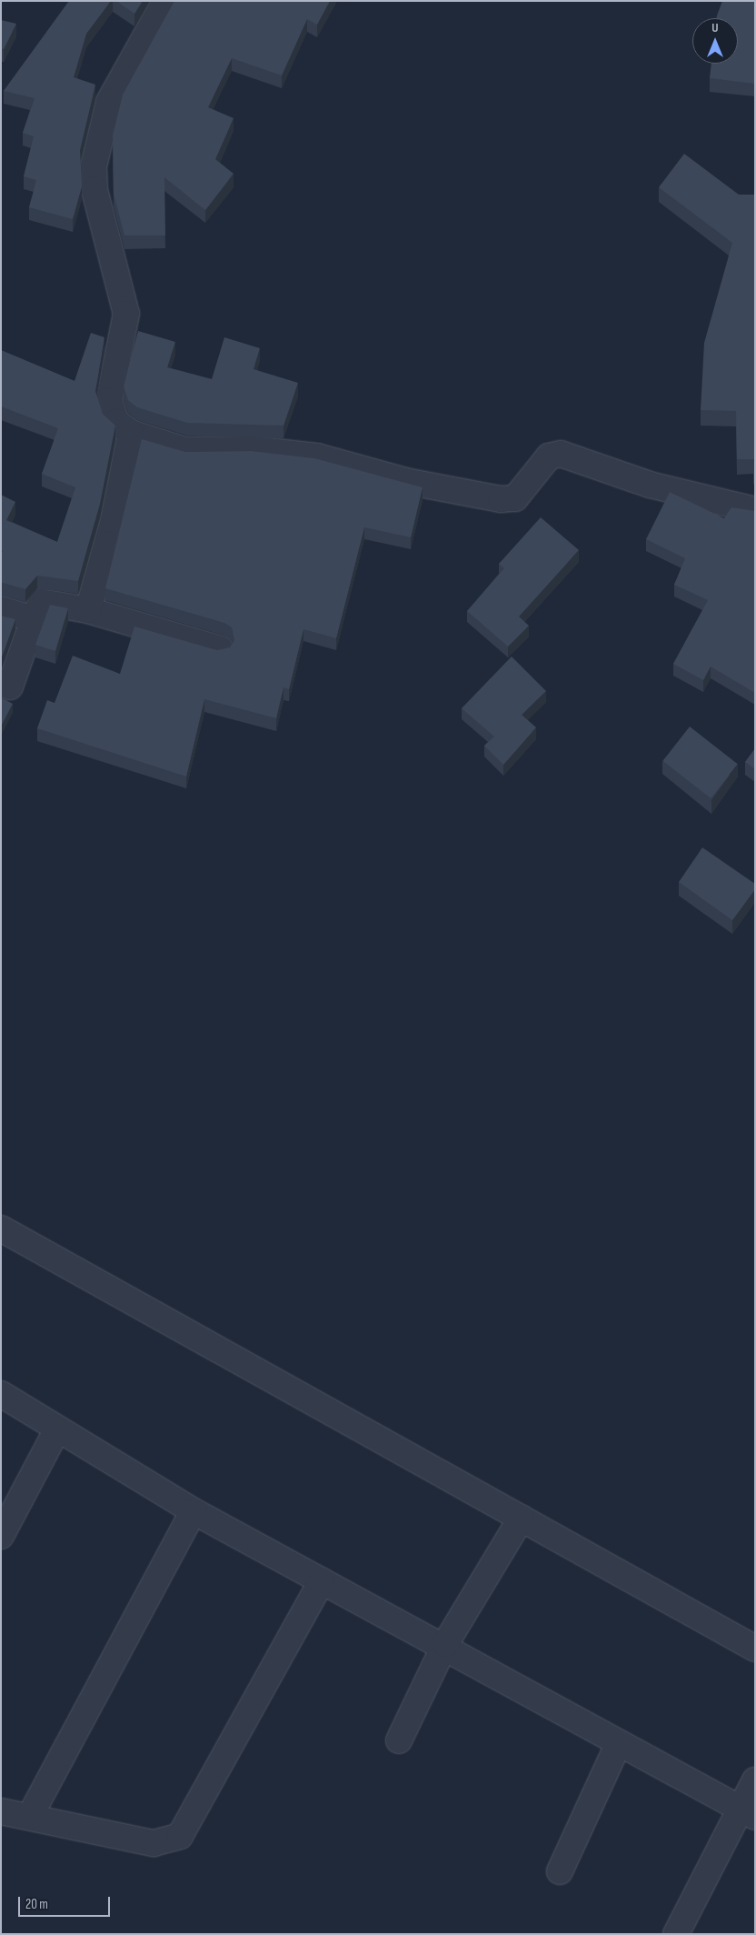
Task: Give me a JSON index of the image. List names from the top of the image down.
{
  "scale_bar": "20 m",
  "north": "top"
}
